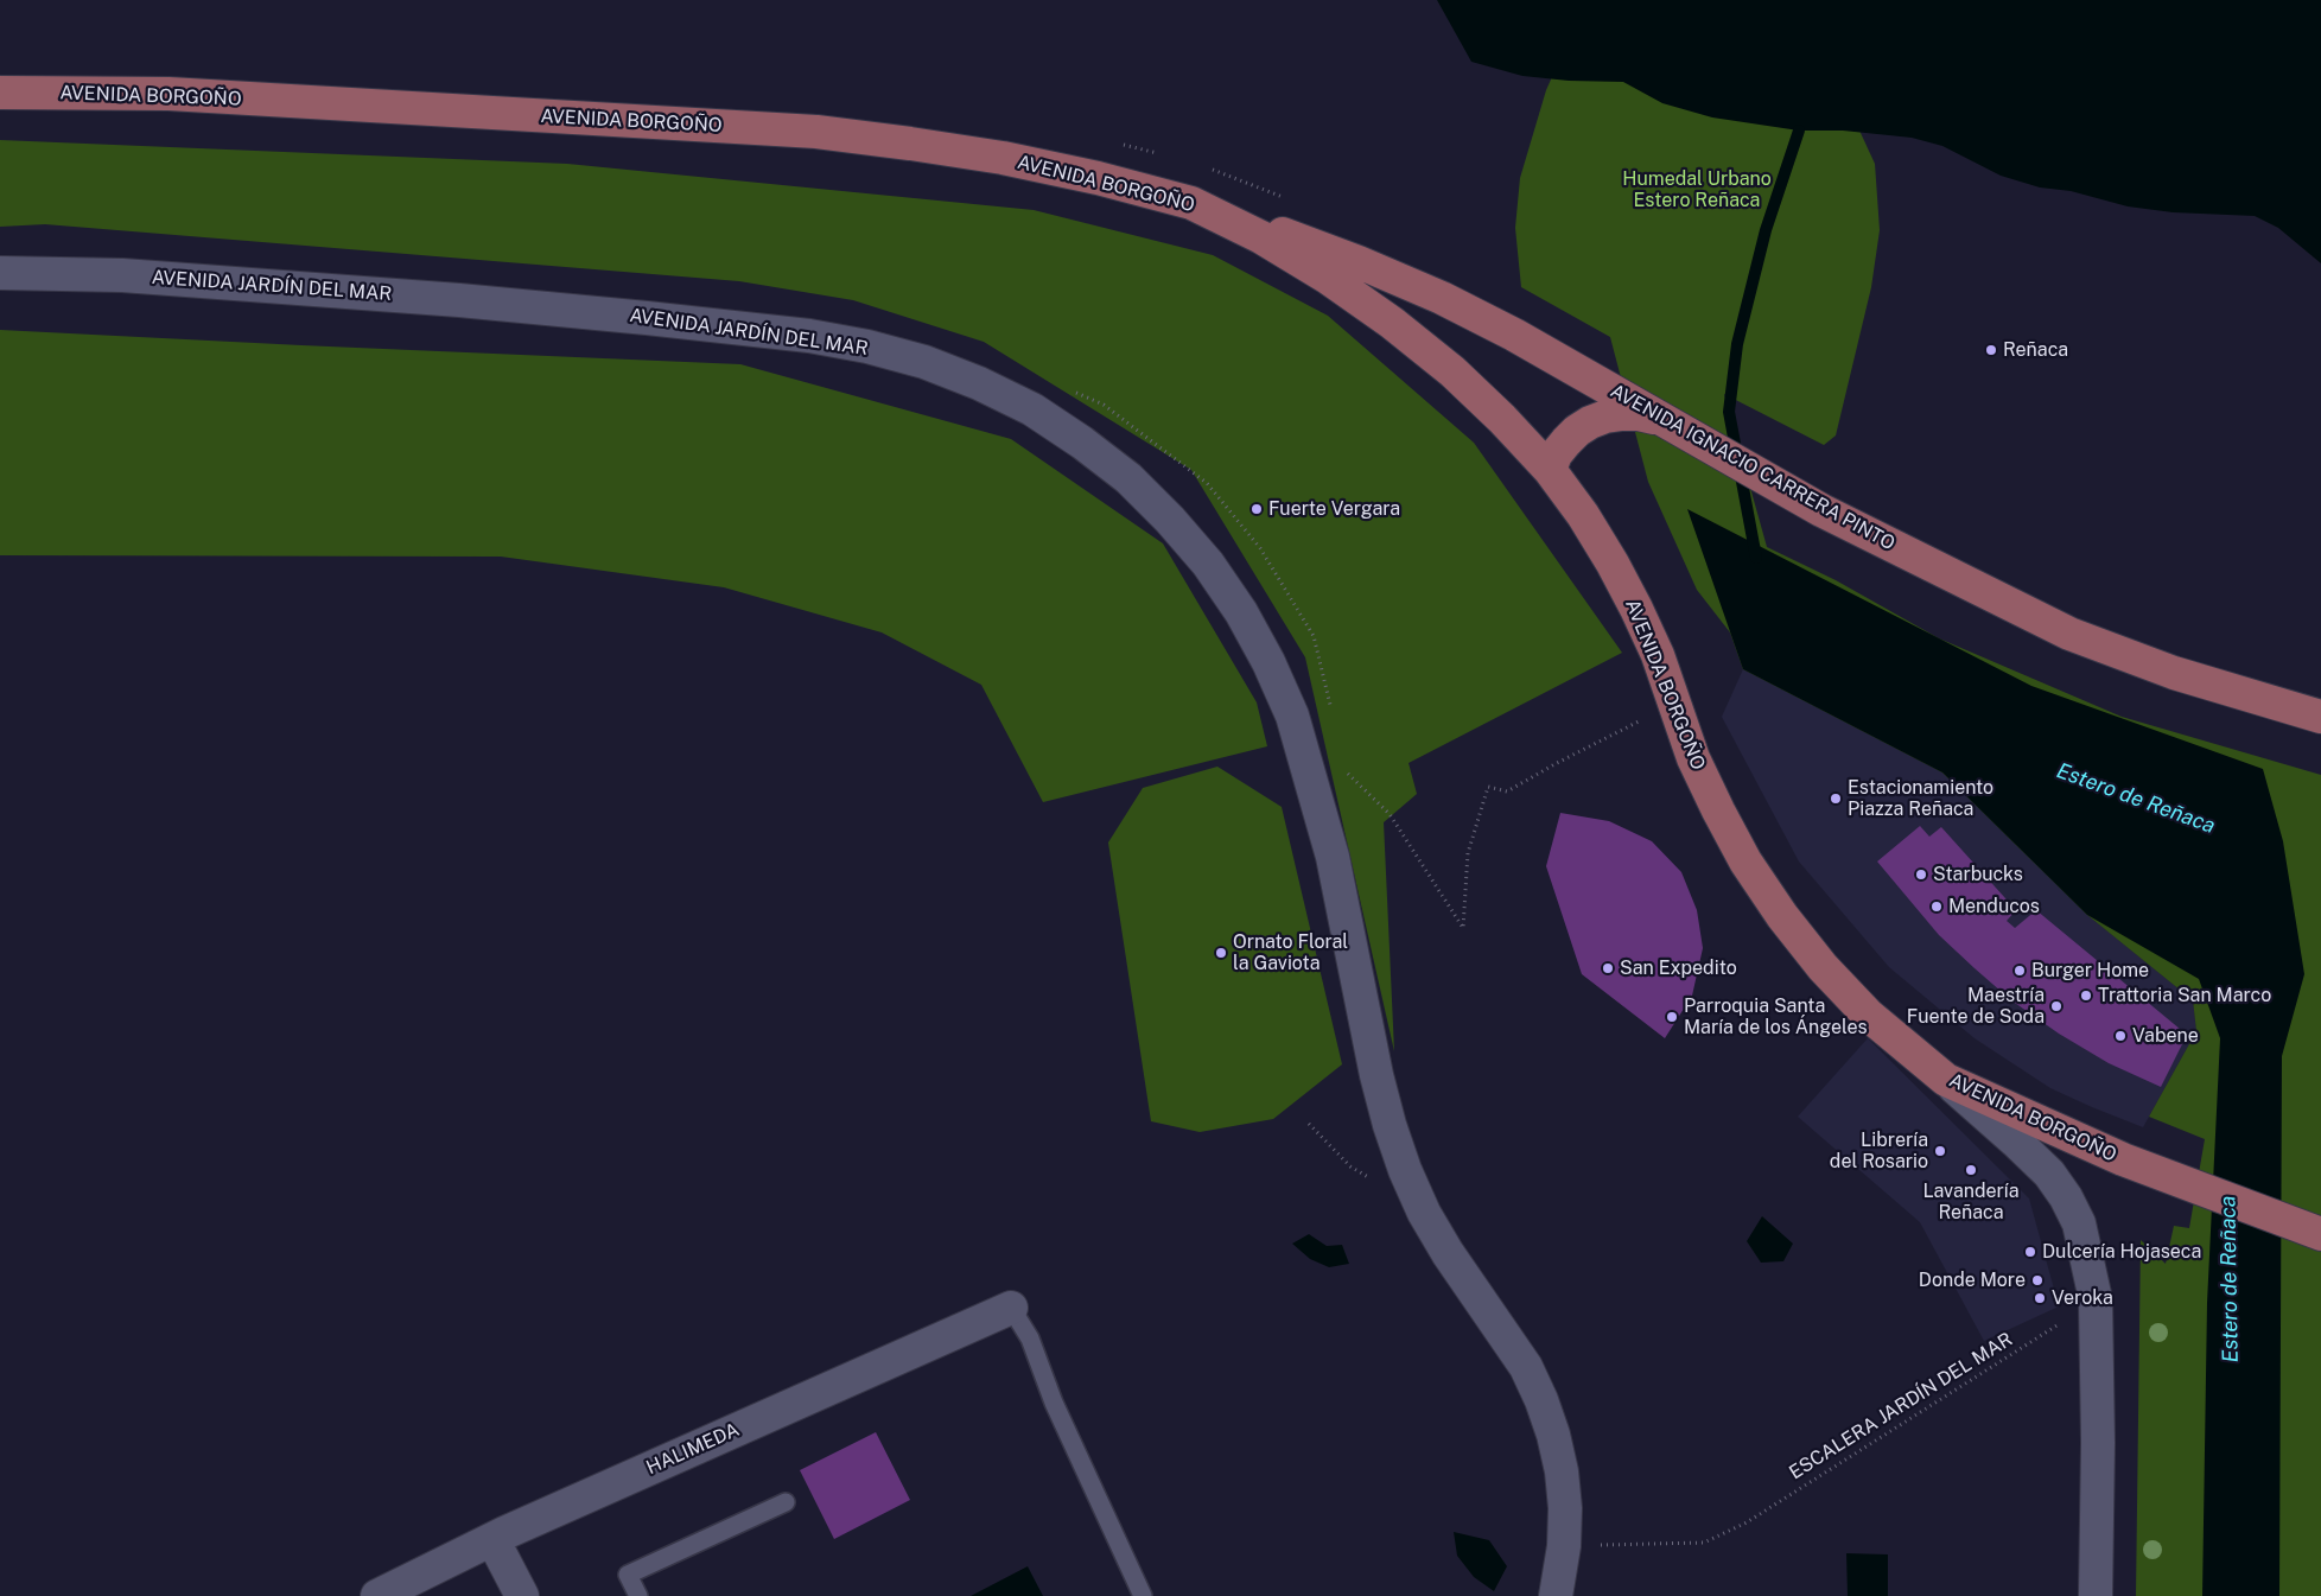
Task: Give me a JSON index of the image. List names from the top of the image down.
{
  "streets": {
    "main road": ["AVENIDA BORGOÑO", "AVENIDA IGNACIO CARRERA PINTO"],
    "street": ["AVENIDA JARDÍN DEL MAR", "HALIMEDA"],
    "path": ["ESCALERA JARDÍN DEL MAR"]
  },
  "crossings": [
    ["AVENIDA BORGOÑO", "AVENIDA IGNACIO CARRERA PINTO"],
    ["AVENIDA JARDÍN DEL MAR", "ESCALERA JARDÍN DEL MAR"]
  ],
  "water": ["Estero de Reñaca"],
  "parks": ["Humedal Urbano Estero Reñaca"],
  "places": [
    "Reñaca",
    "Fuerte Vergara",
    "Estacionamiento Piazza Reñaca",
    "Starbucks",
    "Menducos",
    "Ornato Floral la Gaviota",
    "San Expedito",
    "Burger Home",
    "Trattoria San Marco",
    "Maestría Fuente de Soda",
    "Parroquia Santa María de los Ángeles",
    "Vabene",
    "Librería del Rosario",
    "Lavandería Reñaca",
    "Dulcería Hojaseca",
    "Donde More",
    "Veroka"
  ]
}
